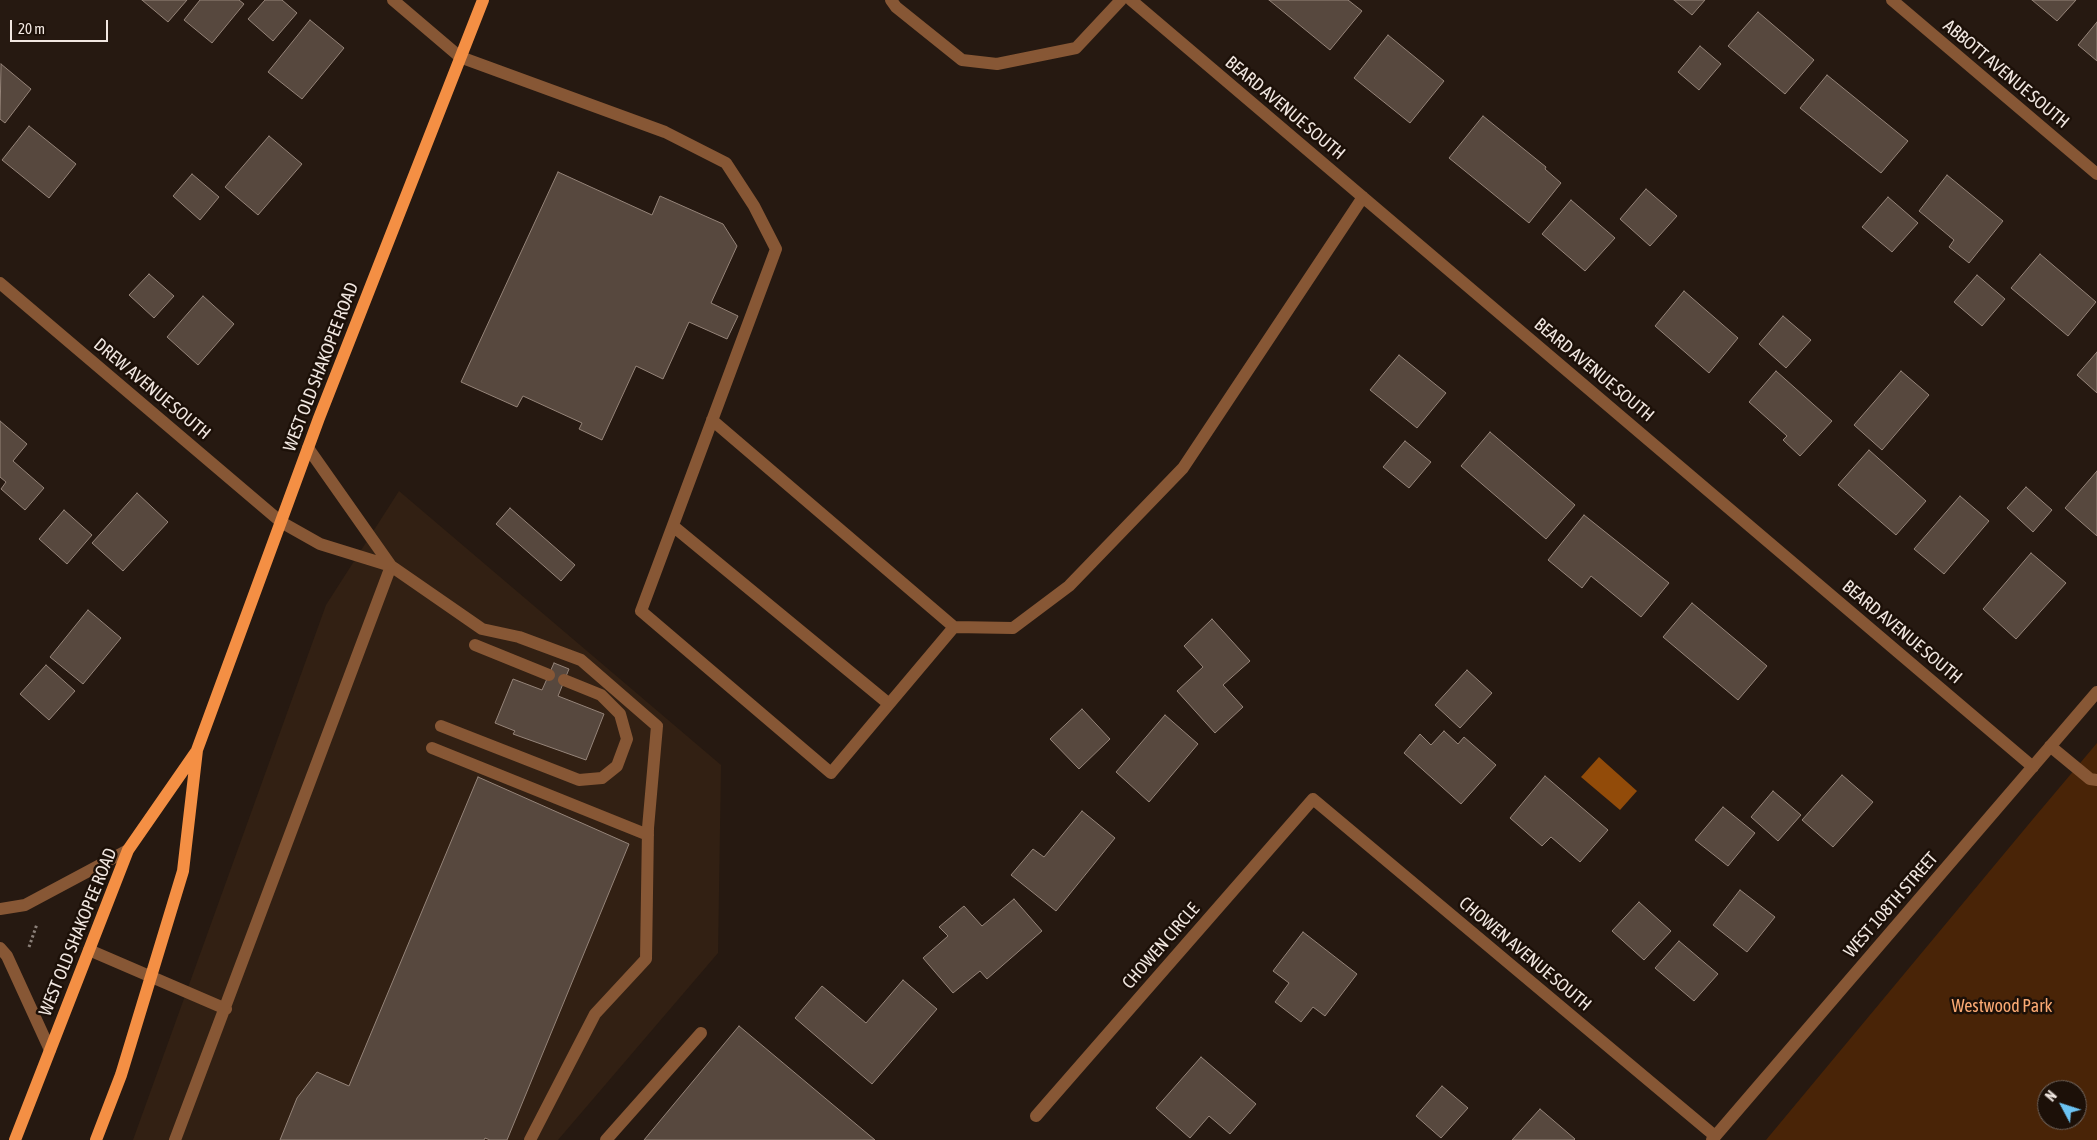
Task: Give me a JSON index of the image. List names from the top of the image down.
{
  "streets": {
    "main road": ["WEST OLD SHAKOPEE ROAD"],
    "street": [
      "ABBOTT AVENUE SOUTH",
      "BEARD AVENUE SOUTH",
      "DREW AVENUE SOUTH",
      "WEST 108TH STREET",
      "CHOWEN CIRCLE",
      "CHOWEN AVENUE SOUTH"
    ]
  },
  "crossings": [
    ["BEARD AVENUE SOUTH", "WEST 108TH STREET"],
    ["WEST OLD SHAKOPEE ROAD", "DREW AVENUE SOUTH"],
    ["WEST 108TH STREET", "CHOWEN AVENUE SOUTH"],
    ["CHOWEN CIRCLE", "CHOWEN AVENUE SOUTH"]
  ],
  "parks": ["Westwood Park"],
  "scale_bar": "20 m",
  "north": "top left"
}
